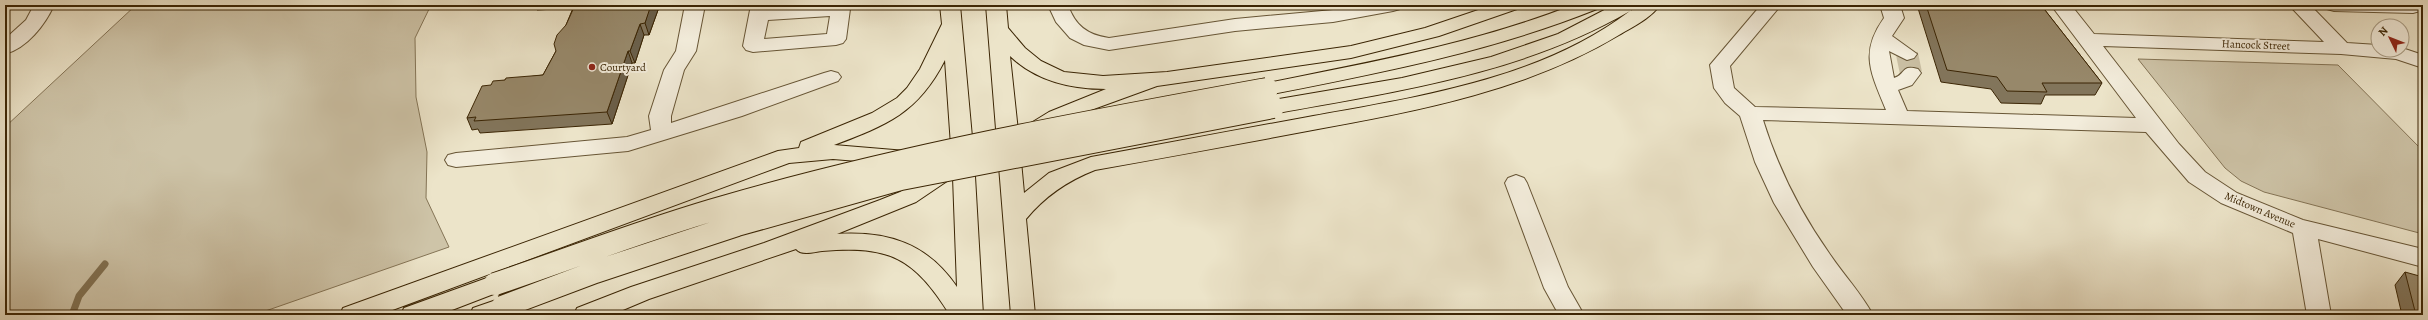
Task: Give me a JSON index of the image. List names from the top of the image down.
{
  "streets": {
    "street": ["Hancock Street", "Midtown Avenue"]
  },
  "crossings": [
    ["Hancock Street", "Midtown Avenue"]
  ],
  "places": ["Courtyard"],
  "north": "top left"
}
